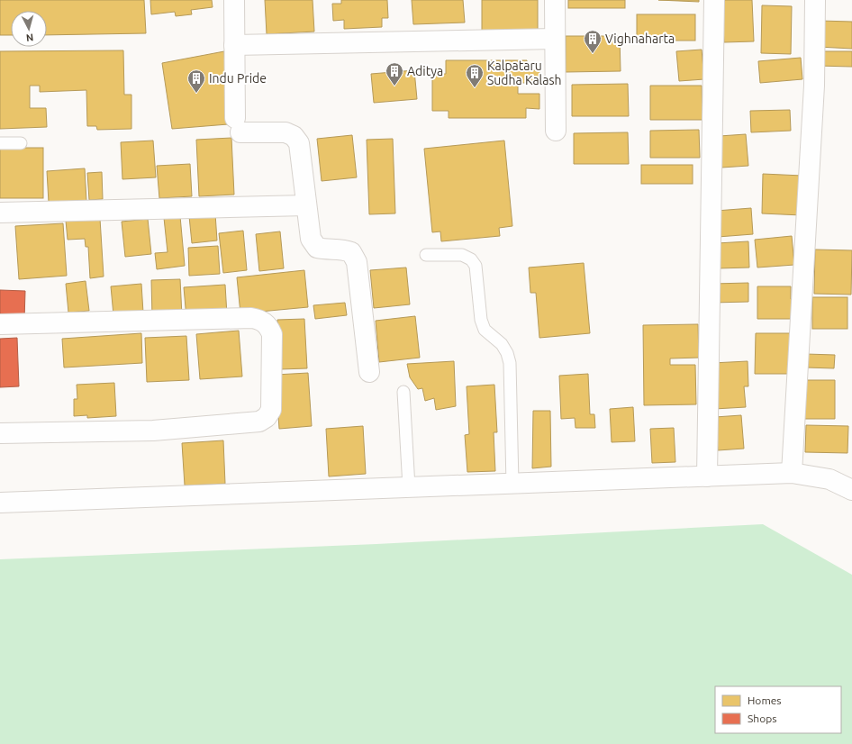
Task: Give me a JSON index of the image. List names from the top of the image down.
{
  "places": {
    "building": [
      "Vighnaharta",
      "Aditya",
      "Kalpataru Sudha Kalash",
      "Indu Pride"
    ]
  },
  "legend": ["Homes", "Shops"],
  "north": "bottom"
}
